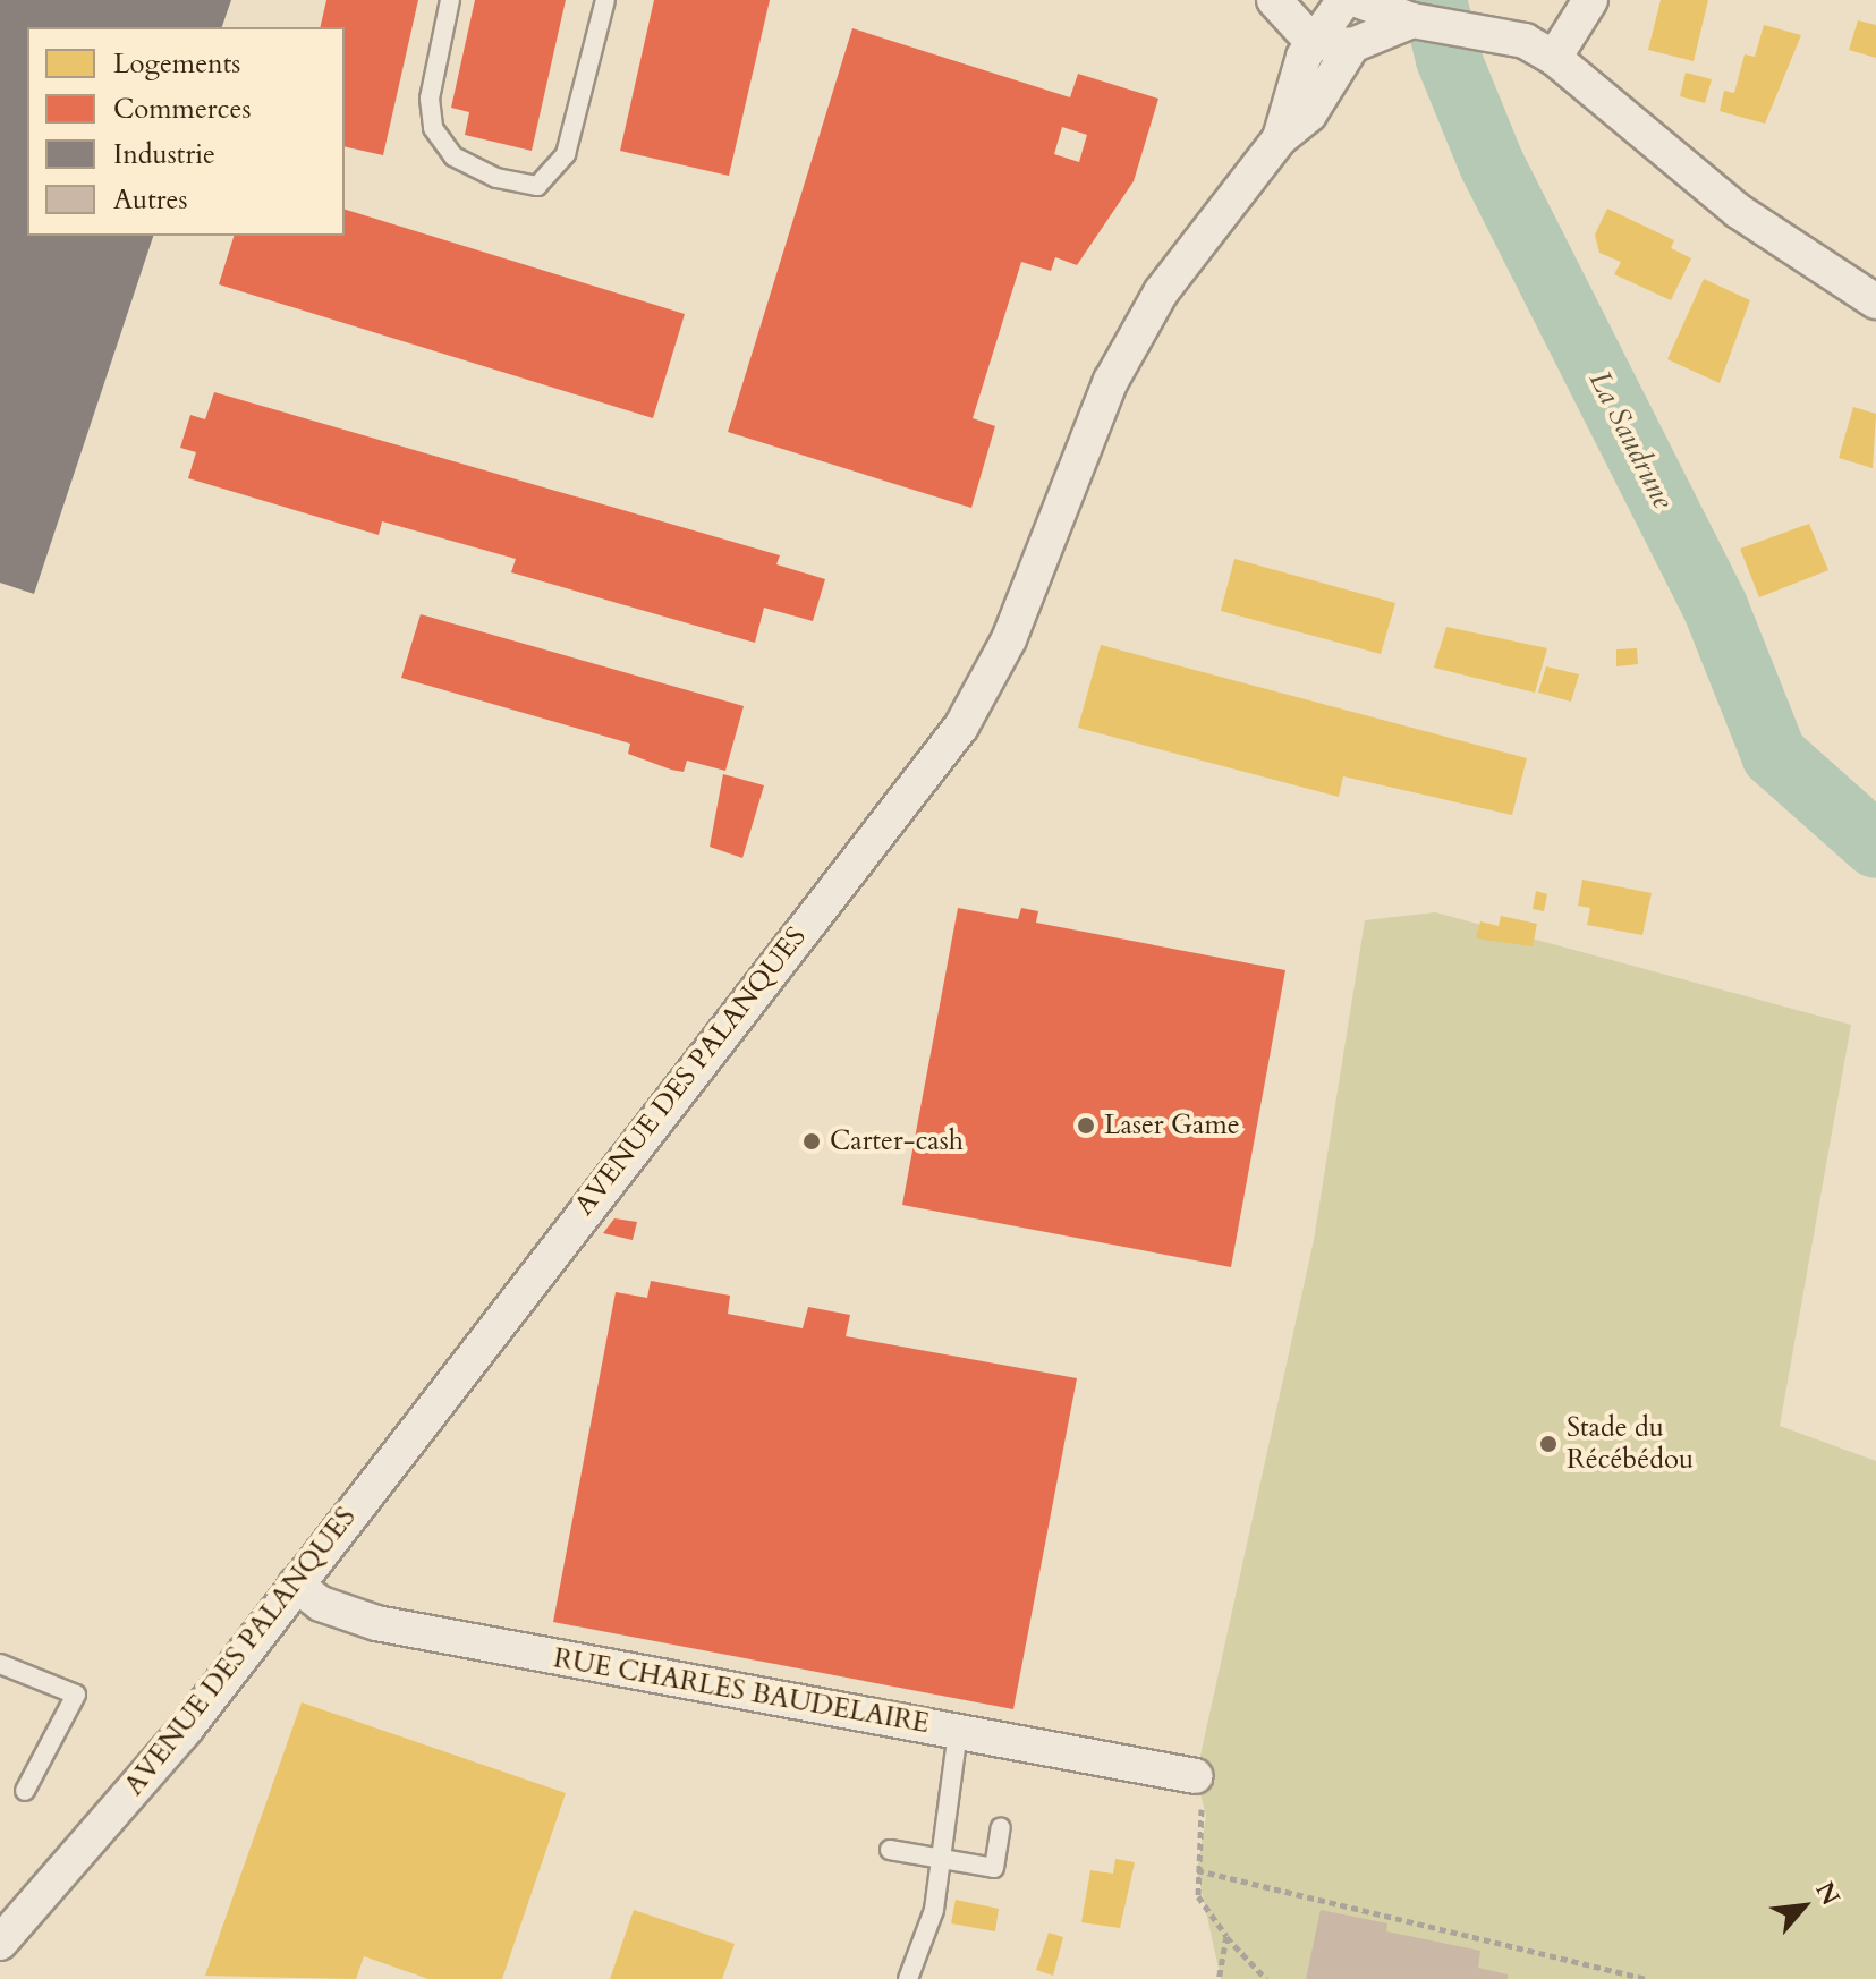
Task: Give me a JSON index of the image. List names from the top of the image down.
{
  "streets": {
    "street": ["AVENUE DES PALANQUES", "RUE CHARLES BAUDELAIRE"]
  },
  "crossings": [
    ["AVENUE DES PALANQUES", "RUE CHARLES BAUDELAIRE"]
  ],
  "water": ["La Saudrune"],
  "places": ["Laser Game", "Carter-cash", "Stade du Récébédou"],
  "legend": [
    "Logements",
    "Commerces",
    "Industrie",
    "Autres"
  ],
  "north": "top right"
}
